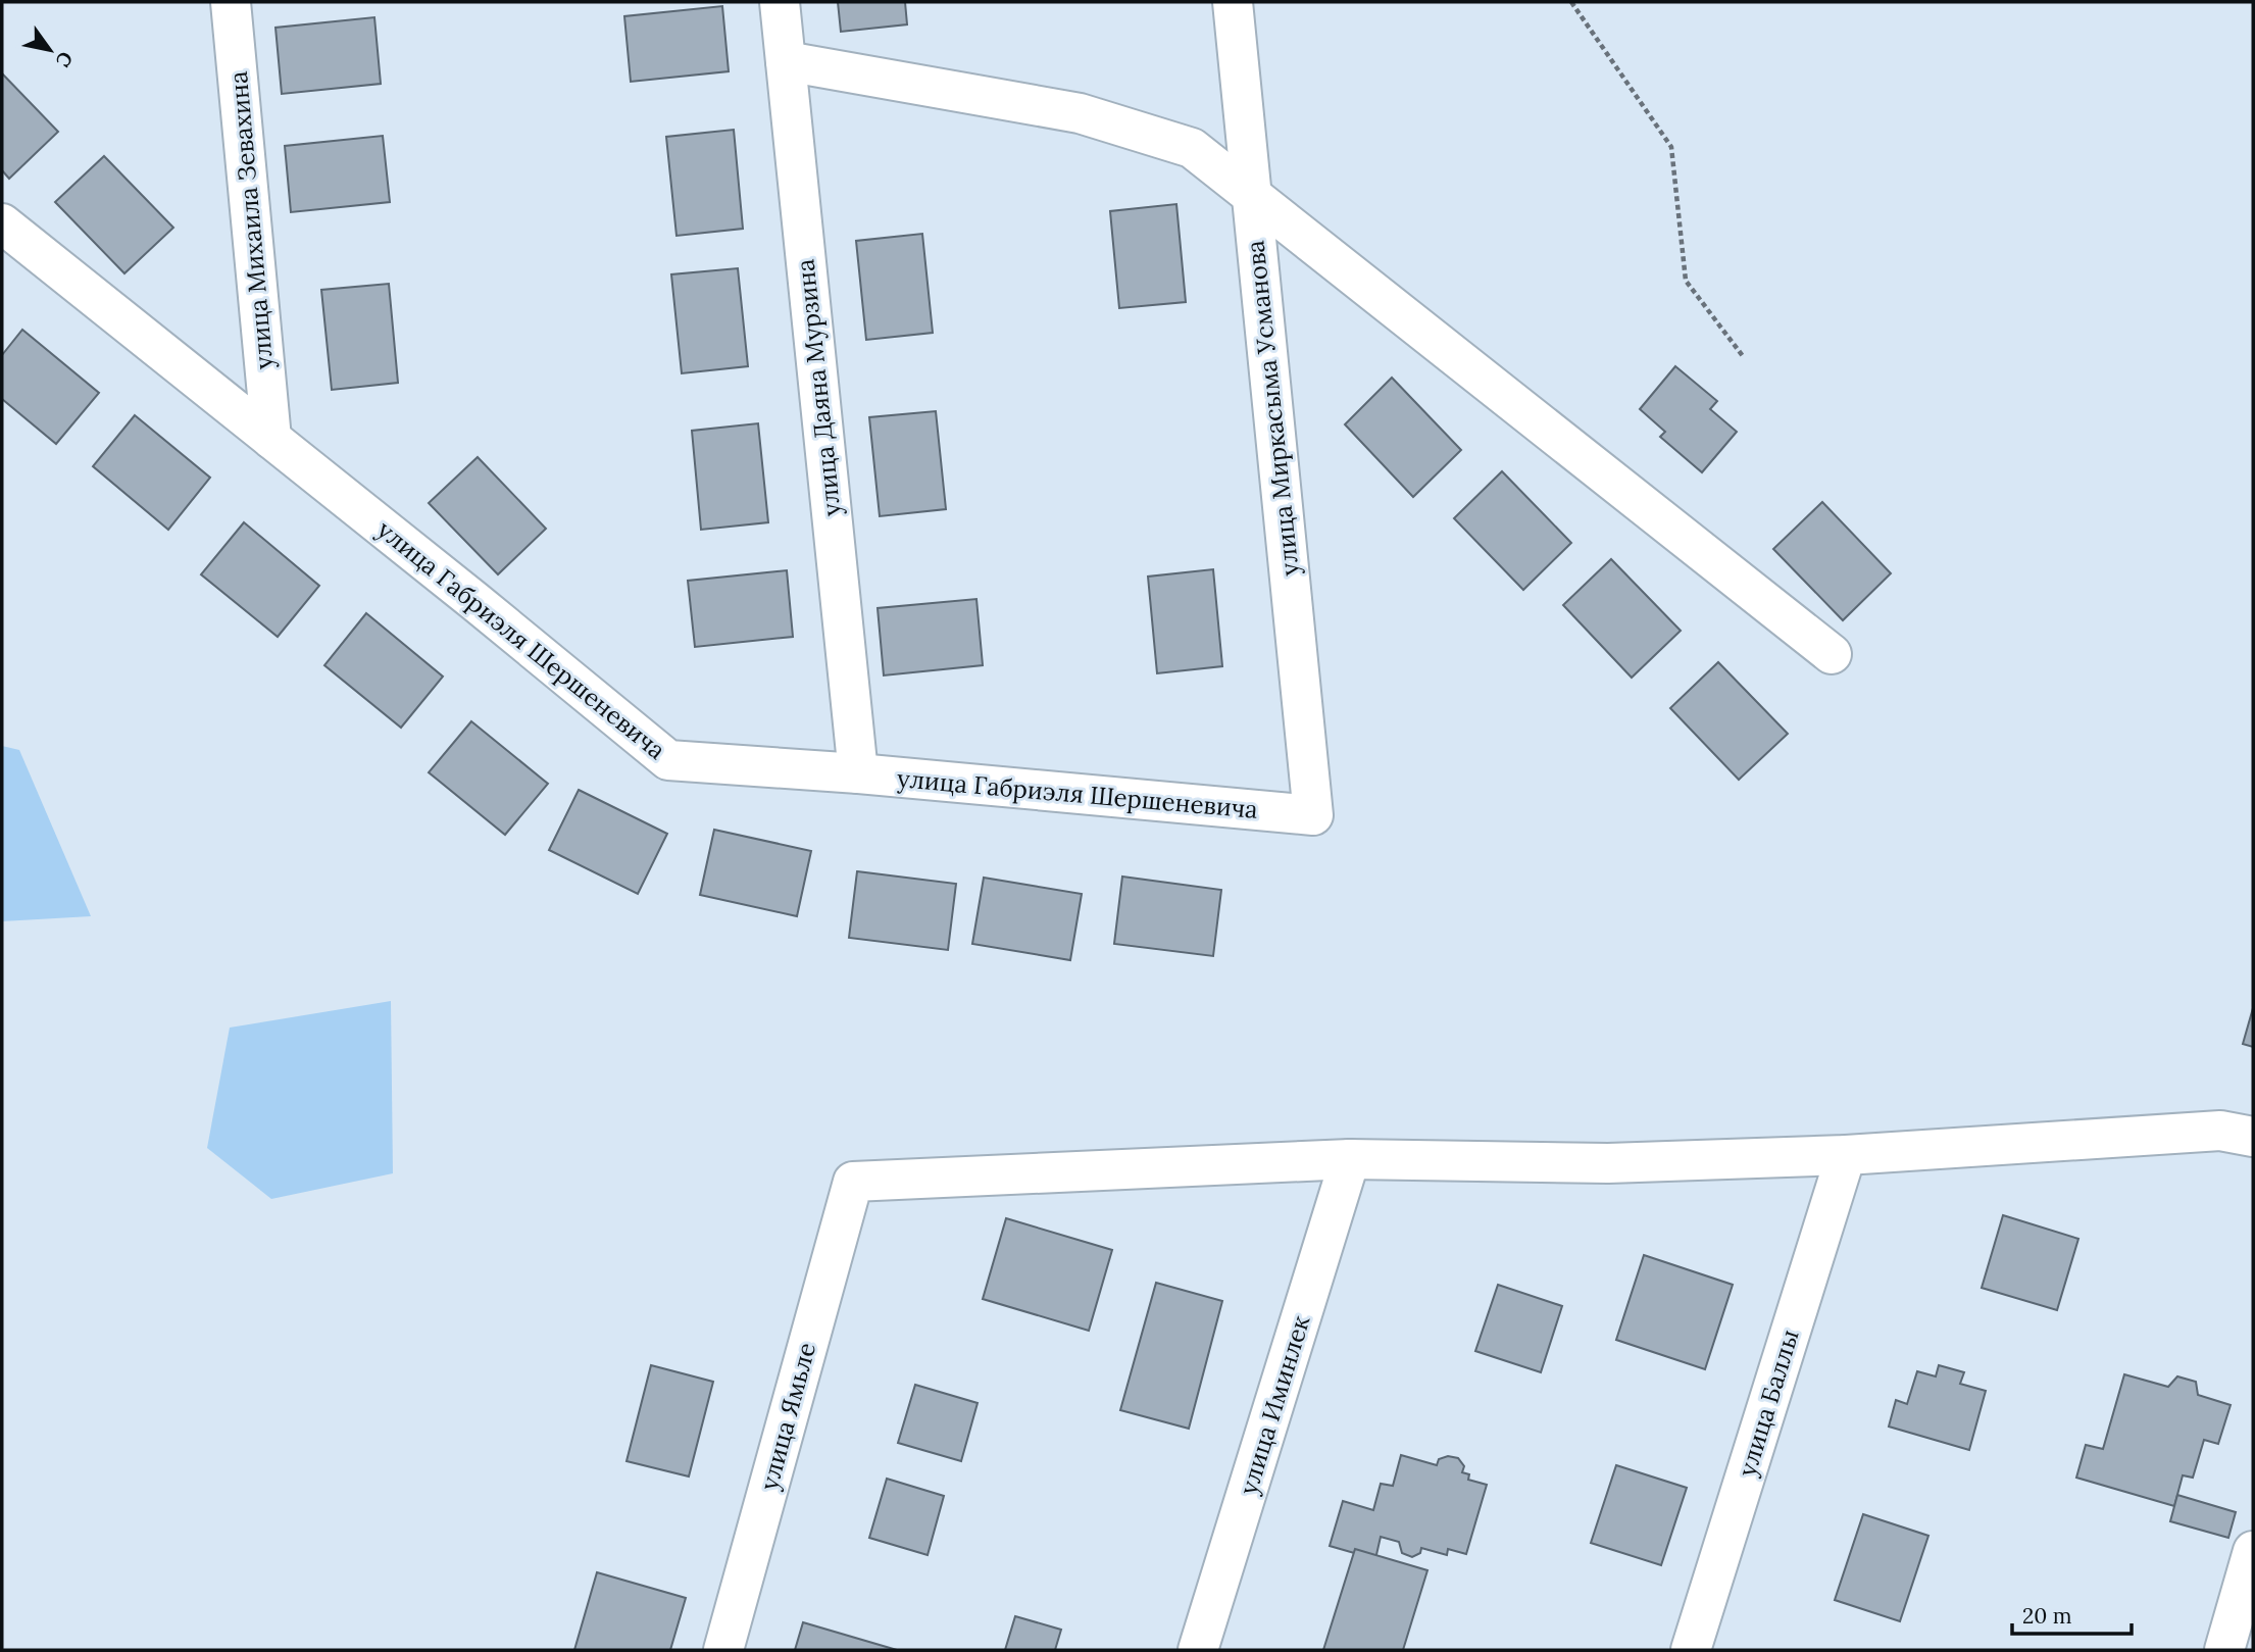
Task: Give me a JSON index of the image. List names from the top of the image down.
{
  "streets": {
    "street": [
      "улица Михаила Зевахина",
      "улица Даяна Мурзина",
      "улица Миркасыма Усманова",
      "улица Габриэля Шершеневича",
      "улица Баллы",
      "улица Иминлек",
      "улица Ямьле"
    ]
  },
  "crossings": [
    ["улица Михаила Зевахина", "улица Габриэля Шершеневича"],
    ["улица Даяна Мурзина", "улица Габриэля Шершеневича"],
    ["улица Миркасыма Усманова", "улица Габриэля Шершеневича"],
    ["улица Иминлек", "улица Ямьле"]
  ],
  "scale_bar": "20 m",
  "north": "bottom right"
}
